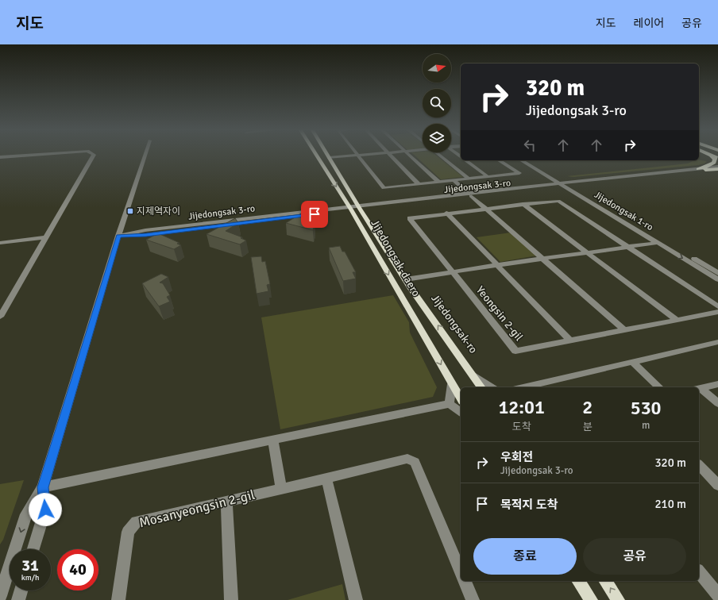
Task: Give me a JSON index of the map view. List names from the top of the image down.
{
  "streets": {
    "main road": ["Jijedongsak-daero", "Jijedongsak-ro"],
    "street": [
      "Jijedongsak 3-ro",
      "Jijedongsak 1-ro",
      "Yeongsin 2-gil",
      "Mosanyeongsin 2-gil"
    ]
  },
  "crossings": [
    ["Jijedongsak 3-ro", "Jijedongsak 1-ro"],
    ["Jijedongsak 3-ro", "Jijedongsak-daero"],
    ["Jijedongsak 3-ro", "Jijedongsak-ro"]
  ],
  "one_way": ["Jijedongsak-daero", "Jijedongsak-ro"],
  "places": {
    "transit": ["지제역자이"]
  },
  "north": "right",
  "page": {
    "header": "지도",
    "nav": ["지도", "레이어", "공유"],
    "turn": ["320 m", "Jijedongsak 3-ro"],
    "eta": [
      "12:01",
      "도착",
      "2",
      "분",
      "530",
      "m"
    ],
    "list": [
      {
        "name": "우회전",
        "note": "Jijedongsak 3-ro",
        "value": "320 m"
      },
      {
        "name": "목적지 도착",
        "value": "210 m"
      }
    ],
    "buttons": ["종료", "공유"],
    "speed": "31 km/h",
    "limit": "40"
  }
}
